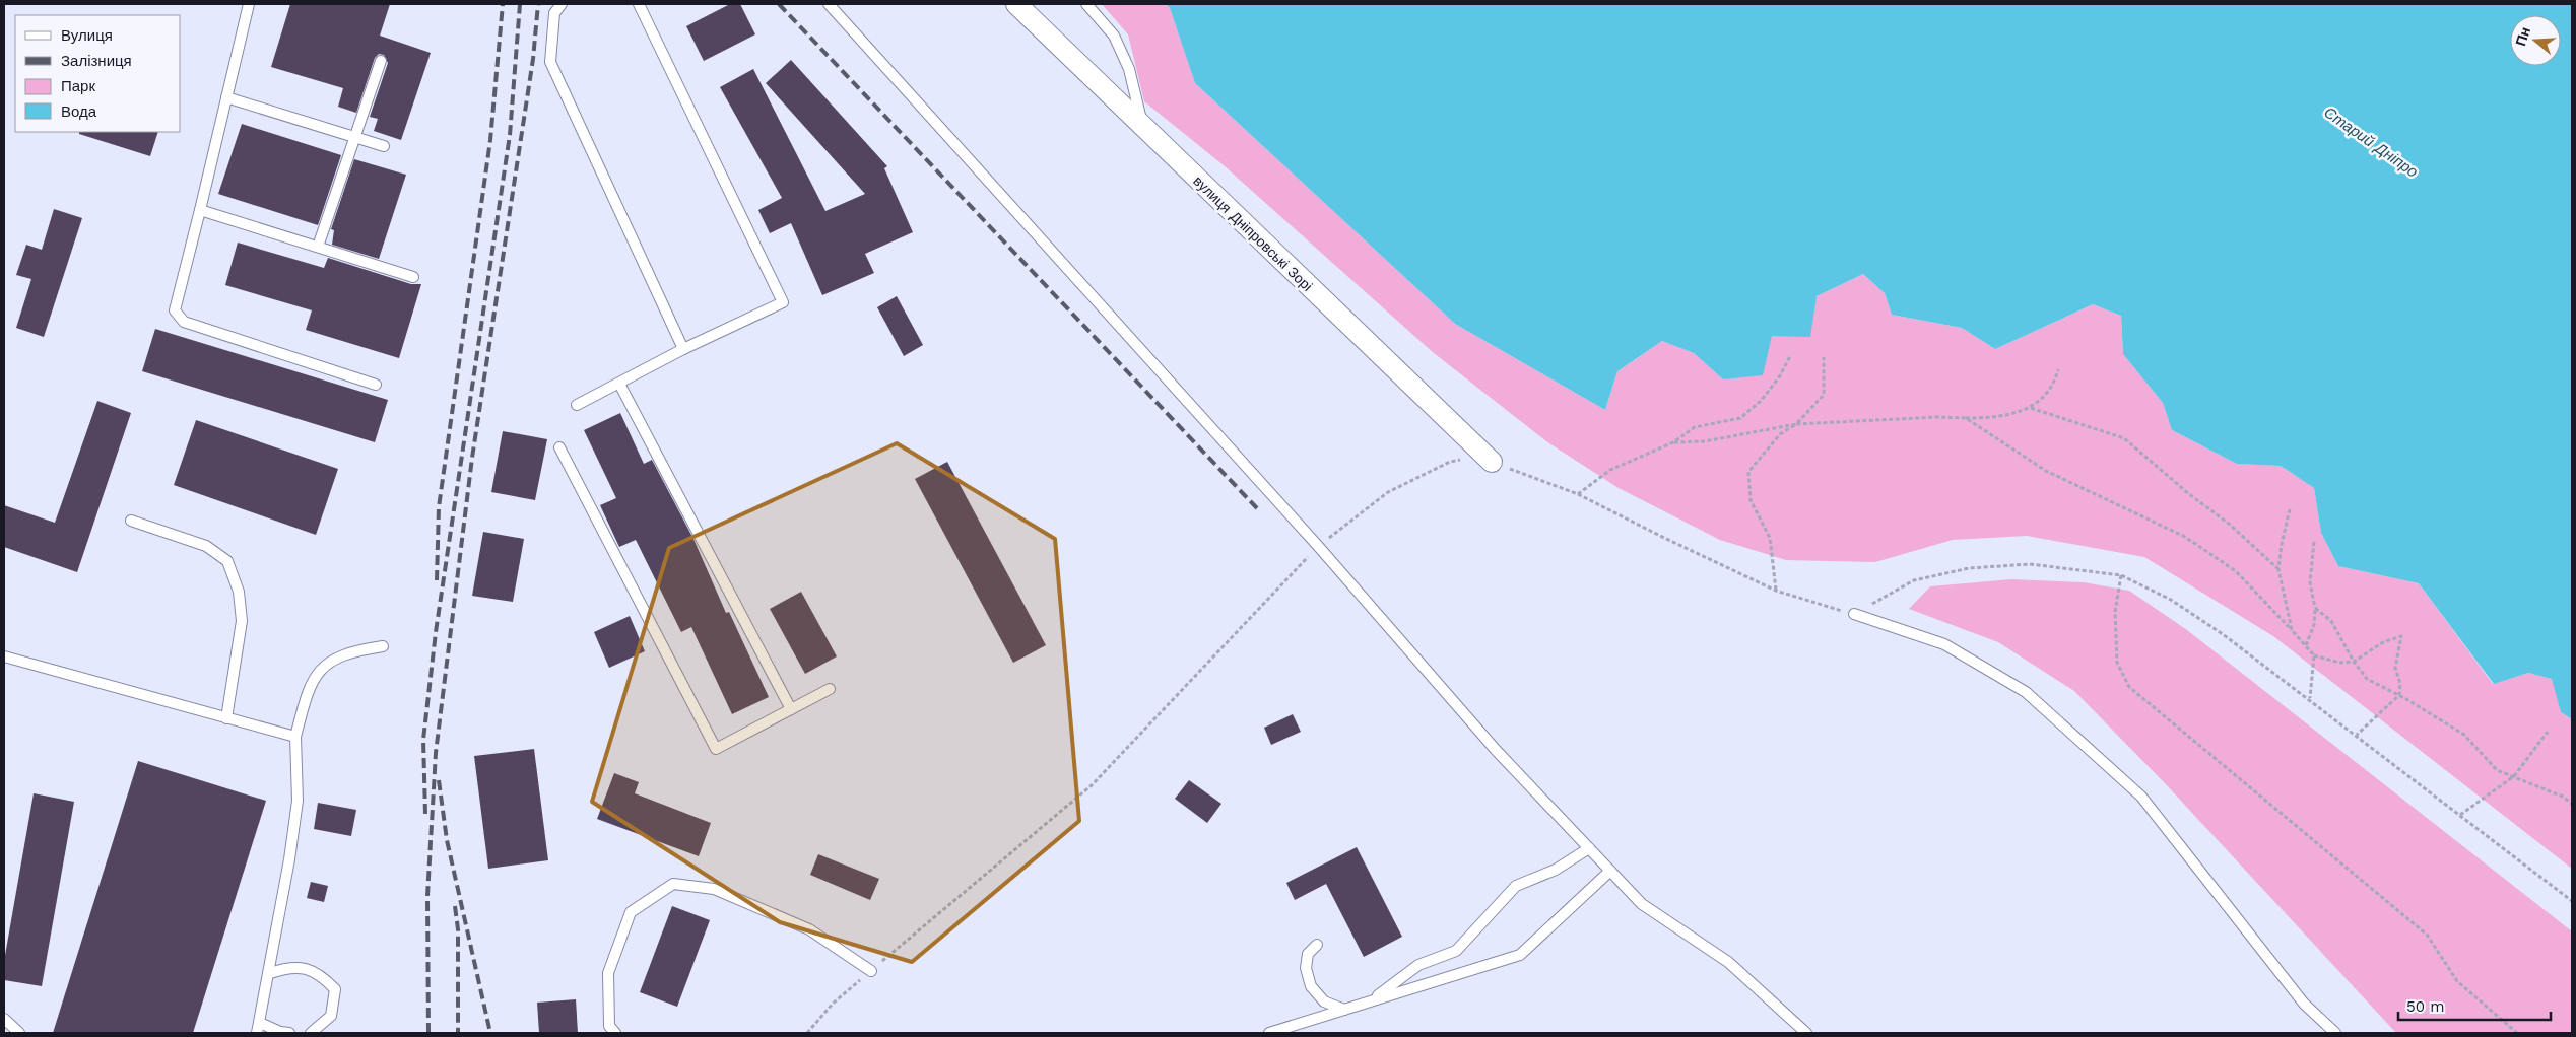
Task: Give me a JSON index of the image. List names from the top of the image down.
{
  "streets": {
    "street": ["вулиця Дніпровські Зорі"]
  },
  "water": ["Старий Дніпро"],
  "legend": [
    "Вулиця",
    "Залізниця",
    "Парк",
    "Вода"
  ],
  "scale_bar": "50 m",
  "north": "left"
}
